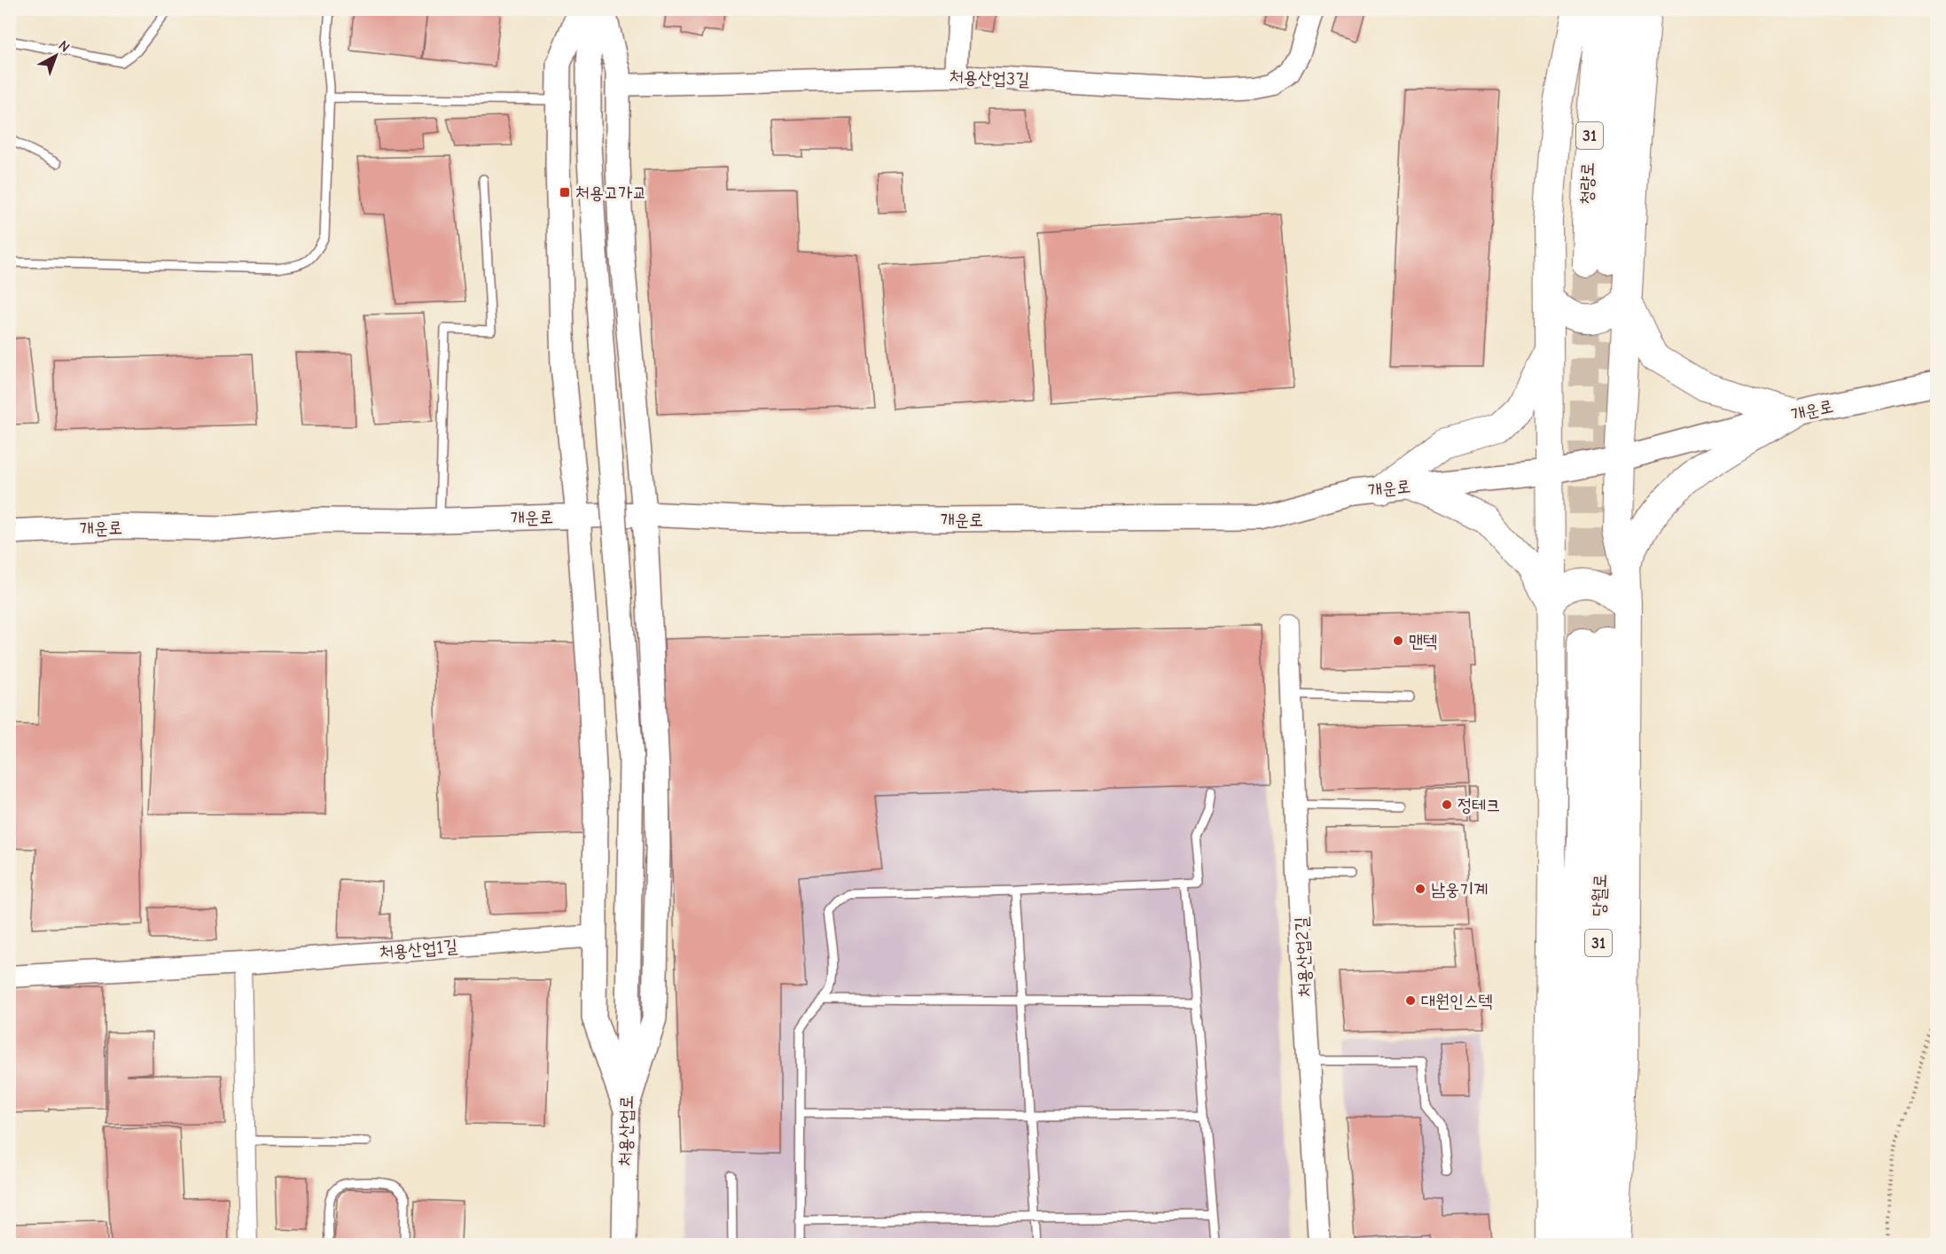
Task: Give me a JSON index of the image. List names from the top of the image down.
{
  "streets": {
    "highway": ["31", "청량로", "당월로"],
    "main road": ["개운로", "처용산업로"],
    "street": ["처용산업3길", "처용산업1길", "처용산업2길"]
  },
  "places": {
    "transit": ["처용고가교"],
    "other": [
      "맨텍",
      "정테크",
      "남웅기계",
      "대원인스텍"
    ]
  },
  "north": "top right"
}
